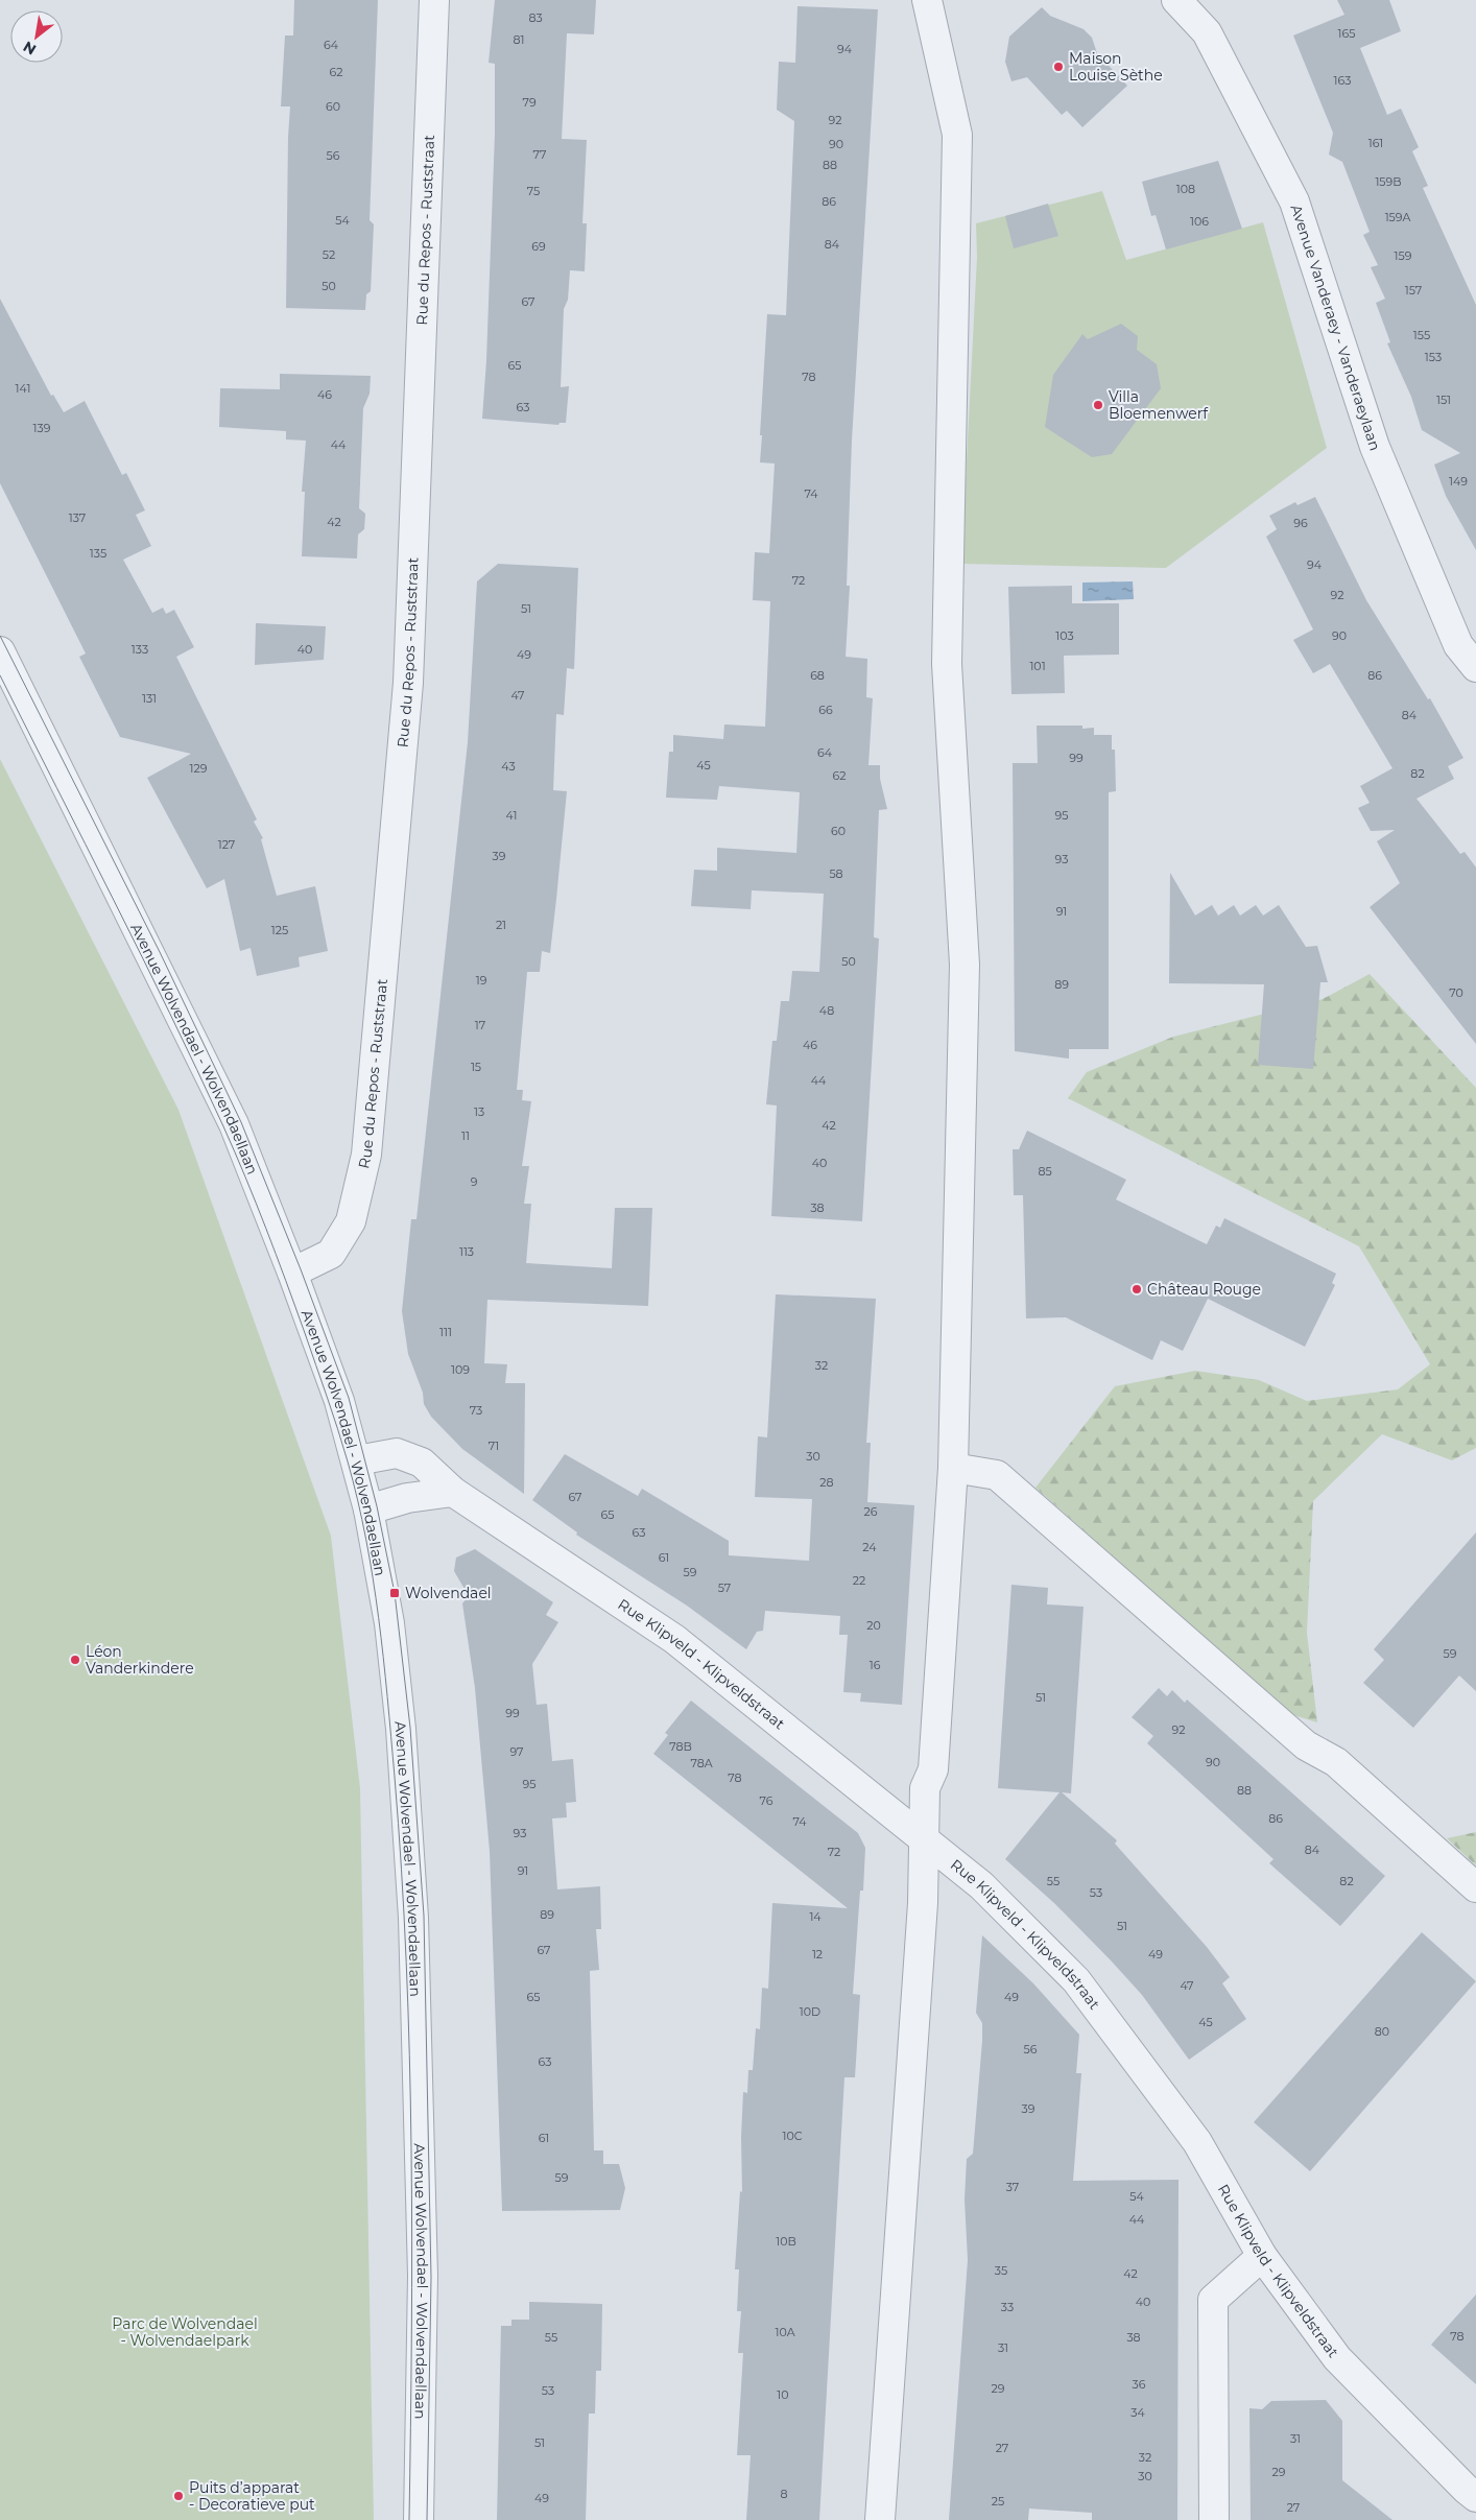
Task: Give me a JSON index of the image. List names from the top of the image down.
{
  "streets": {
    "street": [
      "Rue du Repos - Ruststraat",
      "Avenue Vanderaey - Vanderaeylaan",
      "Avenue Wolvendael - Wolvendaellaan",
      "Rue Klipveld - Klipveldstraat"
    ]
  },
  "crossings": [
    ["Rue du Repos - Ruststraat", "Avenue Wolvendael - Wolvendaellaan"],
    ["Avenue Wolvendael - Wolvendaellaan", "Rue Klipveld - Klipveldstraat"]
  ],
  "parks": ["Parc de Wolvendael - Wolvendaelpark"],
  "places": {
    "other": [
      "Maison Louise Sèthe",
      "Villa Bloemenwerf",
      "Château Rouge",
      "Léon Vanderkindere",
      "Puits d’apparat - Decoratieve put"
    ],
    "transit": ["Wolvendael"]
  },
  "house_numbers": [
    "83",
    "165",
    "81",
    "64",
    "94",
    "62",
    "163",
    "79",
    "60",
    "92",
    "161",
    "90",
    "77",
    "56",
    "88",
    "159B",
    "108",
    "75",
    "86",
    "159A",
    "54",
    "106",
    "84",
    "69",
    "52",
    "159",
    "50",
    "157",
    "67",
    "155",
    "153",
    "65",
    "78",
    "141",
    "46",
    "151",
    "63",
    "139",
    "44",
    "149",
    "74",
    "137",
    "42",
    "96",
    "135",
    "94",
    "72",
    "92",
    "51",
    "103",
    "90",
    "133",
    "40",
    "49",
    "101",
    "68",
    "86",
    "47",
    "131",
    "66",
    "84",
    "64",
    "99",
    "45",
    "43",
    "129",
    "82",
    "62",
    "41",
    "95",
    "60",
    "127",
    "39",
    "93",
    "58",
    "91",
    "21",
    "125",
    "50",
    "19",
    "89",
    "70",
    "48",
    "17",
    "46",
    "15",
    "44",
    "13",
    "42",
    "11",
    "40",
    "85",
    "9",
    "38",
    "113",
    "111",
    "32",
    "109",
    "73",
    "71",
    "30",
    "28",
    "67",
    "26",
    "65",
    "63",
    "24",
    "61",
    "59",
    "22",
    "57",
    "20",
    "59",
    "16",
    "51",
    "99",
    "92",
    "78B",
    "97",
    "90",
    "78A",
    "78",
    "95",
    "88",
    "76",
    "86",
    "74",
    "93",
    "84",
    "72",
    "91",
    "55",
    "82",
    "53",
    "89",
    "14",
    "51",
    "67",
    "12",
    "49",
    "47",
    "65",
    "49",
    "10D",
    "45",
    "80",
    "56",
    "63",
    "39",
    "10C",
    "61",
    "59",
    "37",
    "54",
    "44",
    "10B",
    "35",
    "42",
    "40",
    "33",
    "10A",
    "78",
    "55",
    "38",
    "31",
    "36",
    "29",
    "53",
    "10",
    "34",
    "31",
    "51",
    "27",
    "32",
    "29",
    "30",
    "8",
    "49",
    "25",
    "27"
  ],
  "north": "bottom left"
}
